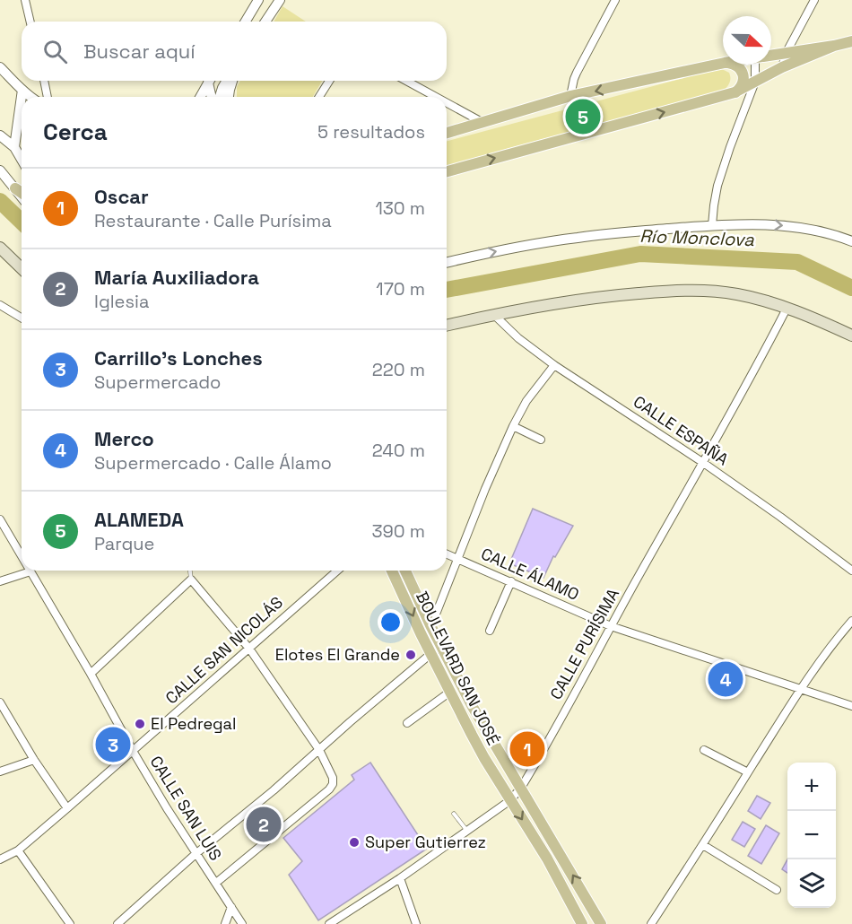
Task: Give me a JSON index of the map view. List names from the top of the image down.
{
  "streets": {
    "main road": ["BOULEVARD SAN JOSÉ"],
    "street": [
      "CALLE ESPAÑA",
      "CALLE ÁLAMO",
      "CALLE PURÍSIMA",
      "CALLE SAN NICOLÁS",
      "CALLE SAN LUIS"
    ]
  },
  "crossings": [
    ["CALLE ESPAÑA", "CALLE PURÍSIMA"],
    ["CALLE ÁLAMO", "CALLE PURÍSIMA"],
    ["CALLE PURÍSIMA", "BOULEVARD SAN JOSÉ"],
    ["CALLE SAN NICOLÁS", "CALLE SAN LUIS"]
  ],
  "water": ["Río Monclova"],
  "places": ["Elotes El Grande", "El Pedregal", "Super Gutierrez"],
  "north": "right",
  "page": {
    "search": "Buscar aquí",
    "pins": [
      "5",
      "4",
      "3",
      "1",
      "2"
    ],
    "heading": ["Cerca", "5 resultados"],
    "list": [
      {
        "mark": "1",
        "name": "Oscar",
        "note": "Restaurante · Calle Purísima",
        "value": "130 m"
      },
      {
        "mark": "2",
        "name": "María Auxiliadora",
        "note": "Iglesia",
        "value": "170 m"
      },
      {
        "mark": "3",
        "name": "Carrillo's Lonches",
        "note": "Supermercado",
        "value": "220 m"
      },
      {
        "mark": "4",
        "name": "Merco",
        "note": "Supermercado · Calle Álamo",
        "value": "240 m"
      },
      {
        "mark": "5",
        "name": "ALAMEDA",
        "note": "Parque",
        "value": "390 m"
      }
    ],
    "map_buttons": ["+", "−"]
  }
}
